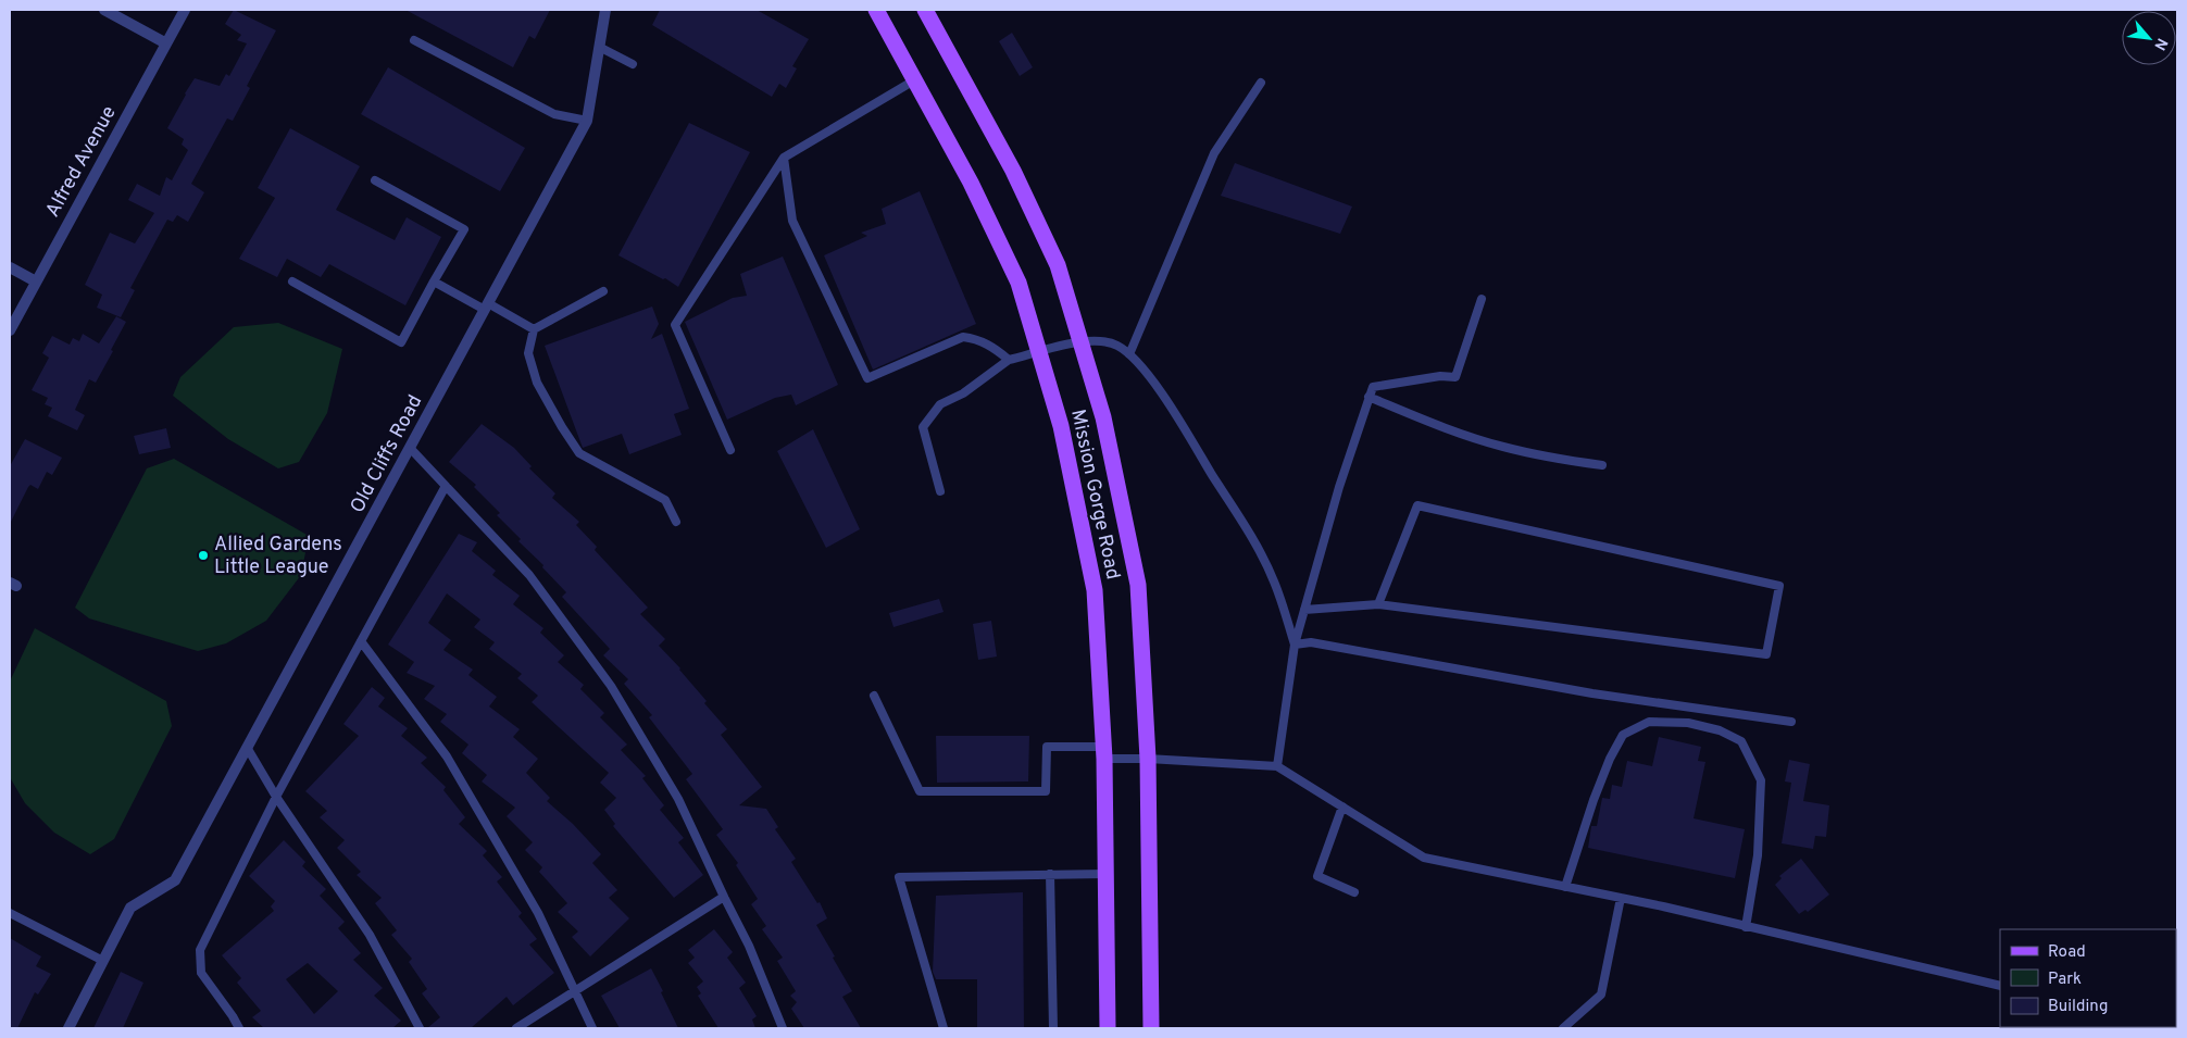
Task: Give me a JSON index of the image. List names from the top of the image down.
{
  "streets": {
    "main road": ["Mission Gorge Road"],
    "street": ["Alfred Avenue", "Old Cliffs Road"]
  },
  "places": ["Allied Gardens Little League"],
  "legend": ["Road", "Park", "Building"],
  "north": "bottom right"
}
